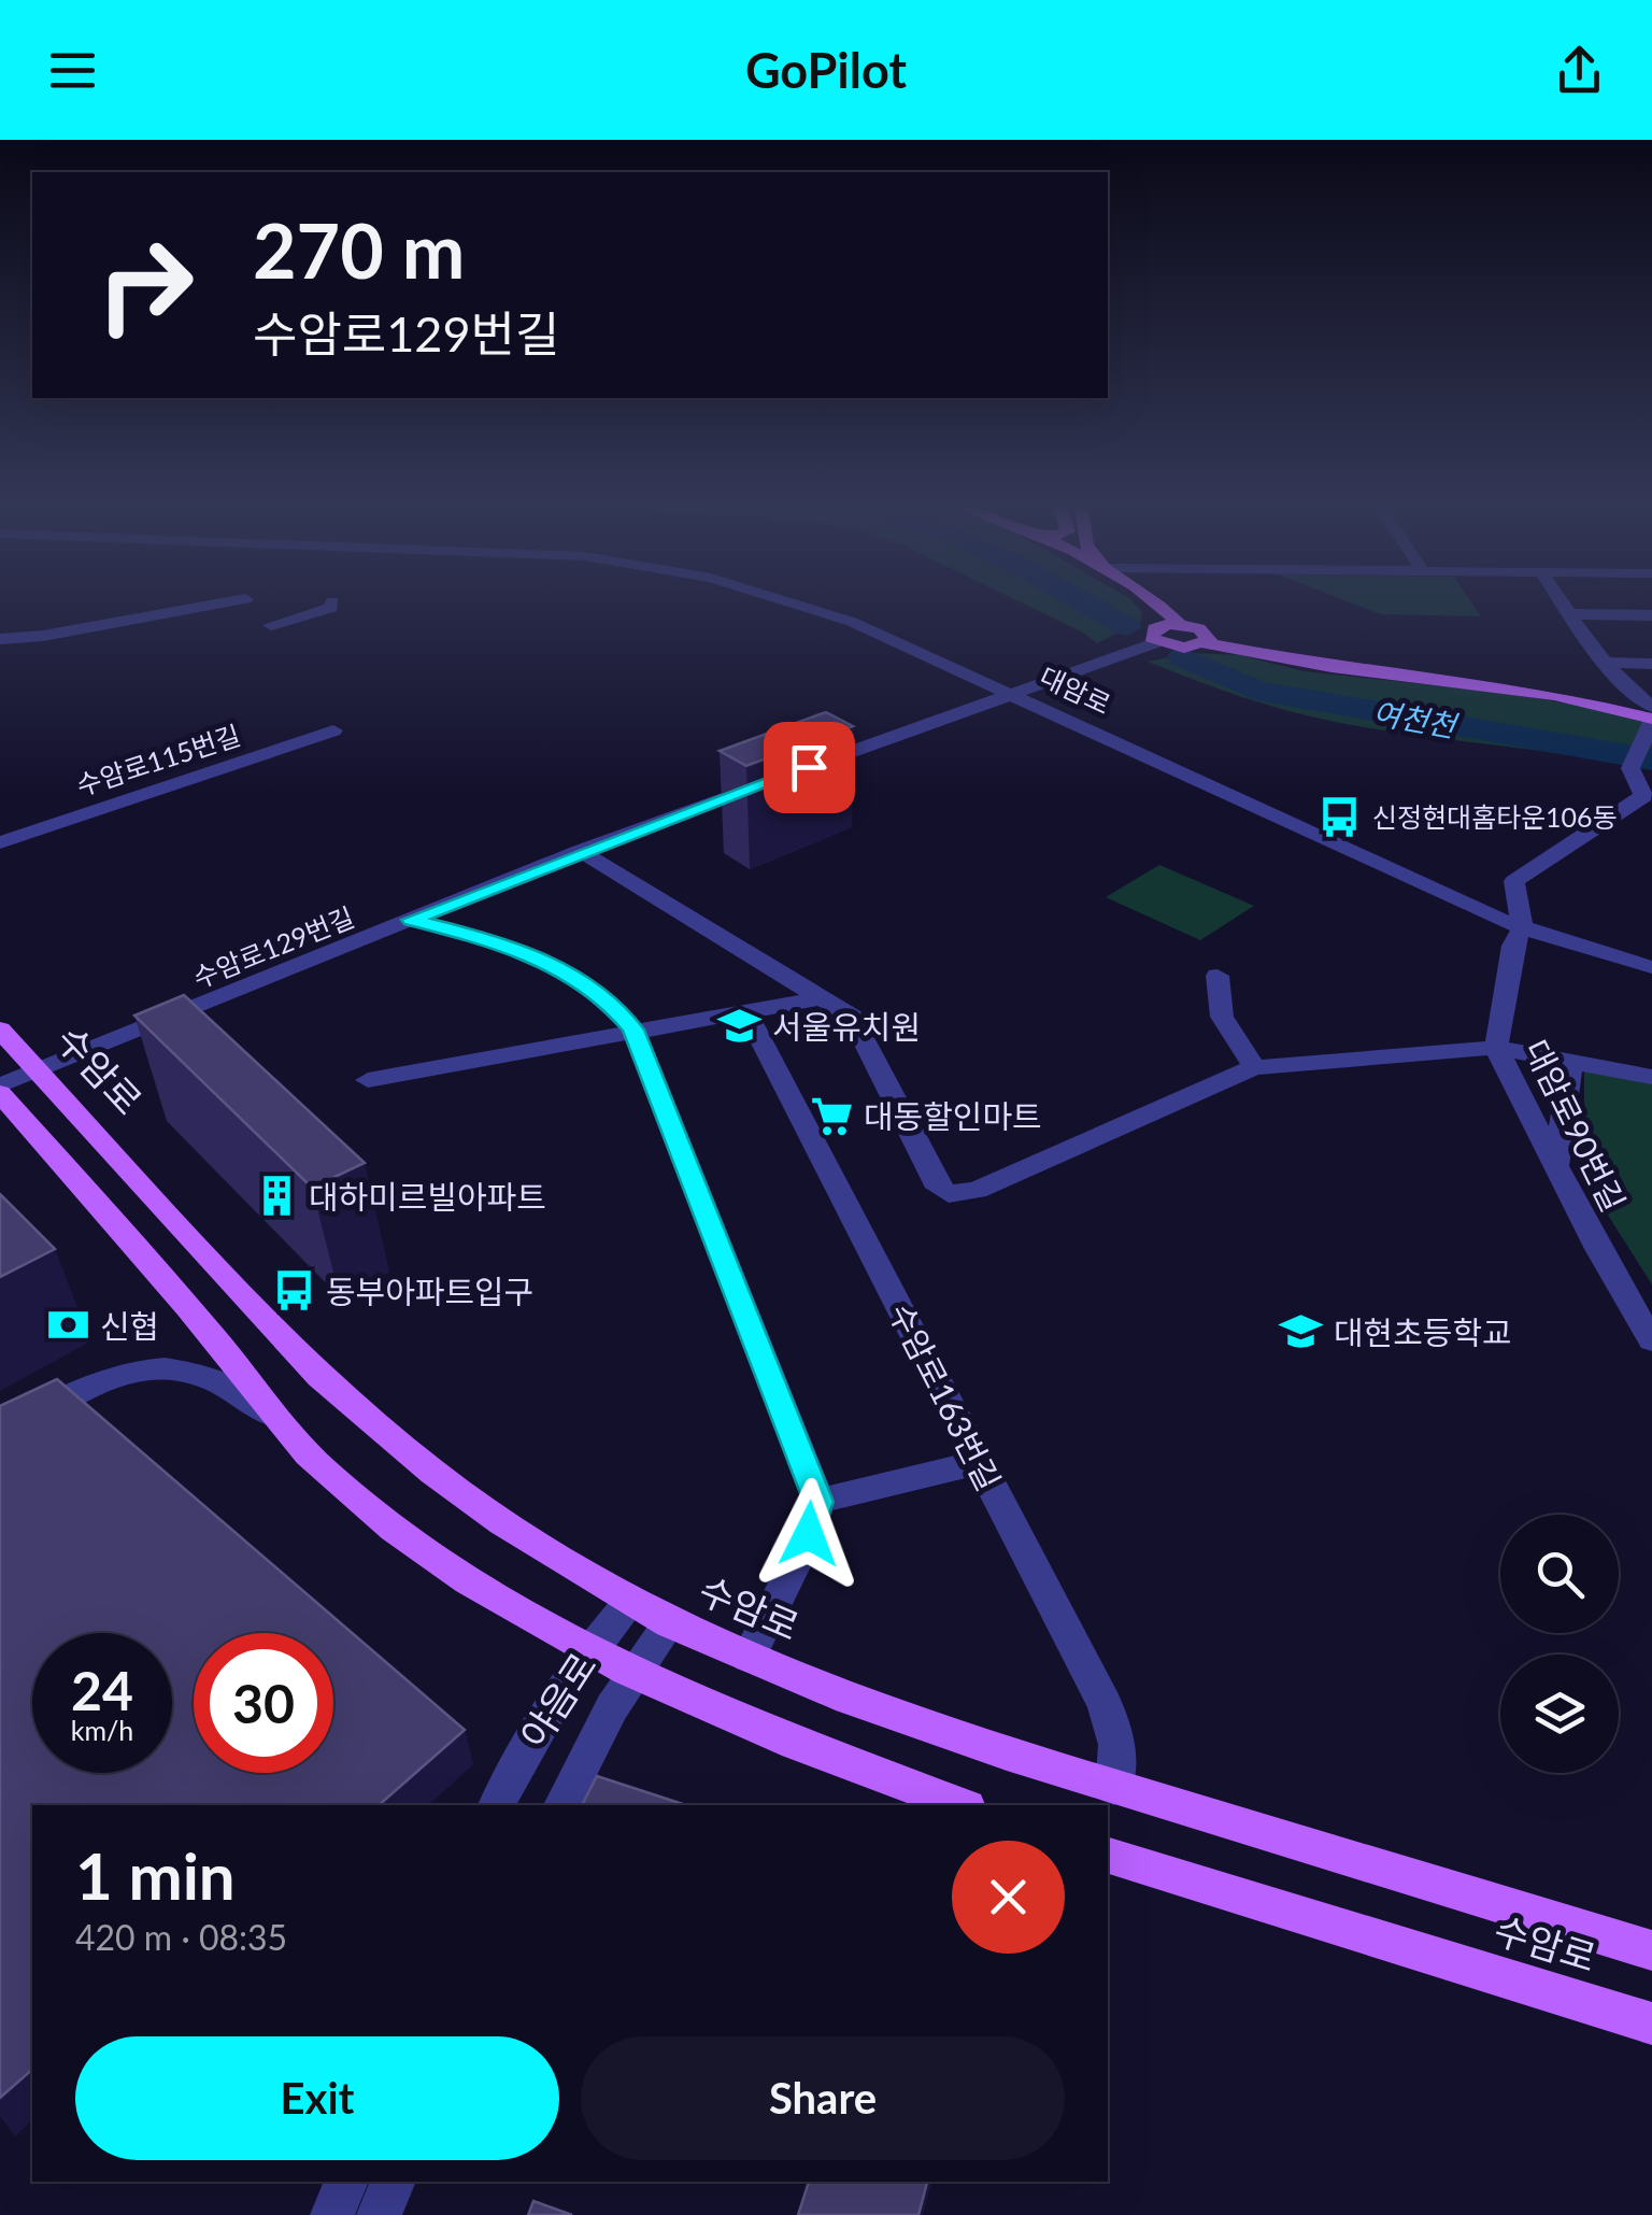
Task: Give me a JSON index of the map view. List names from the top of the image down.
{
  "streets": {
    "main road": ["수암로"],
    "street": [
      "대암로",
      "수암로115번길",
      "수암로129번길",
      "대암로90번길",
      "수암로163번길",
      "야음로"
    ]
  },
  "crossings": [
    ["대암로", "대암로90번길"],
    ["수암로129번길", "수암로"],
    ["수암로", "수암로163번길"],
    ["수암로", "야음로"]
  ],
  "water": ["여천천"],
  "places": {
    "bus stop": ["신정현대홈타운106동", "동부아파트입구"],
    "school or university": ["서울유치원", "대현초등학교"],
    "supermarket": ["대동할인마트"],
    "building": ["대하미르빌아파트"],
    "bank": ["신협"]
  },
  "page": {
    "header": "GoPilot",
    "turn": ["270 m", "수암로129번길"],
    "speed": "24 km/h",
    "limit": "30",
    "heading": ["1 min", "420 m · 08:35"],
    "buttons": ["Exit", "Share"]
  }
}
